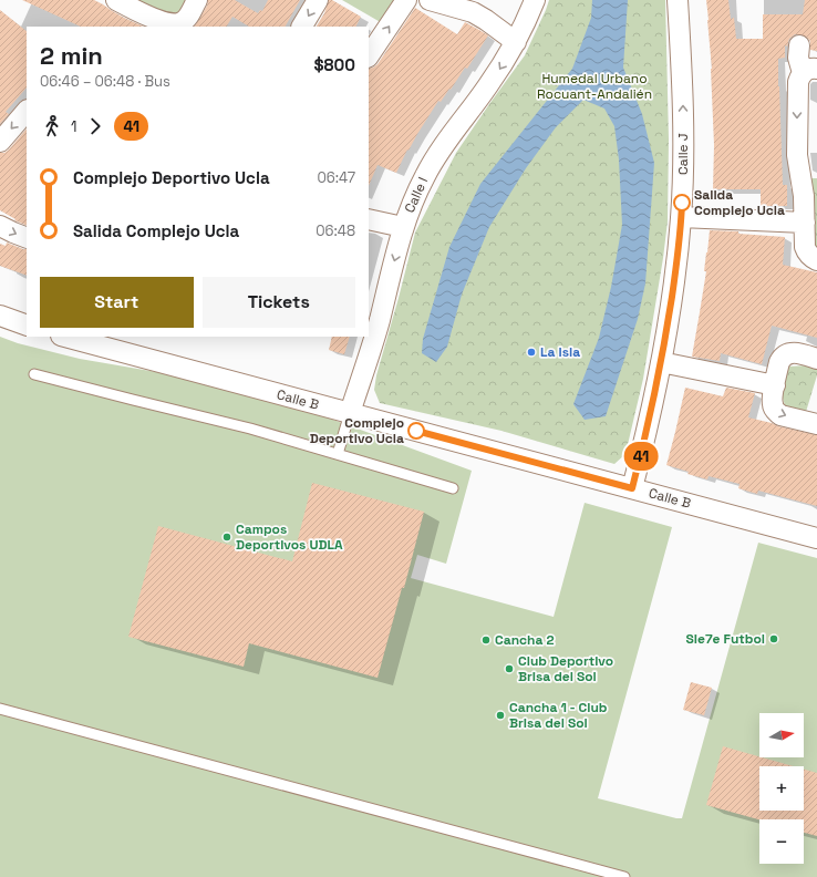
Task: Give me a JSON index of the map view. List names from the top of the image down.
{
  "streets": {
    "street": ["Calle J", "Calle I", "Calle B"]
  },
  "crossings": [
    ["Calle J", "Calle B"],
    ["Calle I", "Calle B"]
  ],
  "one_way": ["Calle I"],
  "parks": ["Humedal Urbano Rocuant-Andalién"],
  "places": [
    "Salida Complejo Ucla",
    "La Isla",
    "Complejo Deportivo Ucla",
    "Campos Deportivos UDLA",
    "Sie7e Futbol",
    "Cancha 2",
    "Club Deportivo Brisa del Sol",
    "Cancha 1 - Club Brisa del Sol"
  ],
  "lines": ["bus line 41"],
  "north": "right",
  "page": {
    "on_map": "41",
    "heading": ["2 min", "06:46 – 06:48 · Bus", "$800"],
    "legs": ["1", "41"],
    "list": [
      {
        "name": "Complejo Deportivo Ucla",
        "value": "06:47"
      },
      {
        "name": "Salida Complejo Ucla",
        "value": "06:48"
      }
    ],
    "buttons": ["Start", "Tickets"],
    "map_buttons": ["+", "−"]
  }
}
